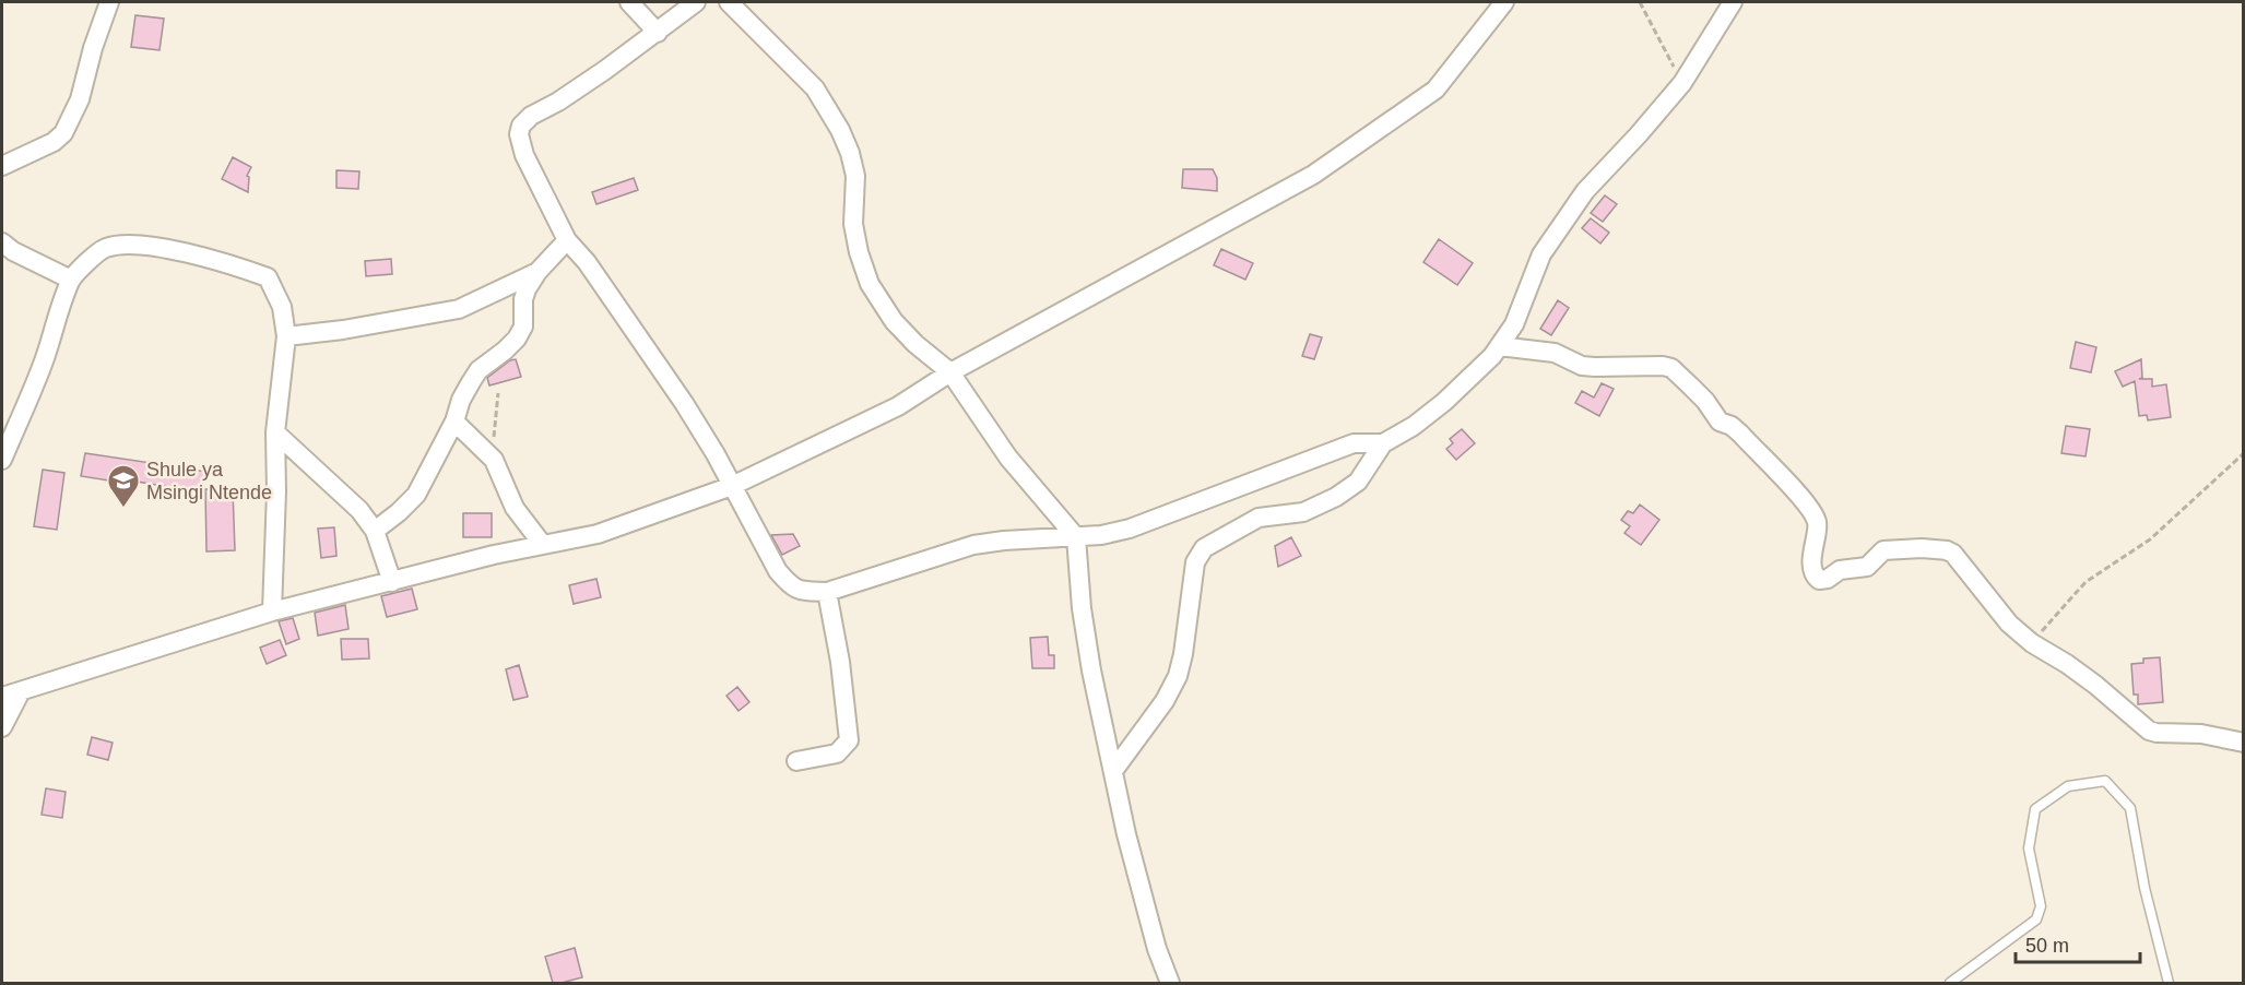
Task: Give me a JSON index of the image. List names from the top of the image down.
{
  "places": {
    "school or university": ["Shule ya Msingi Ntende"]
  },
  "scale_bar": "50 m"
}
